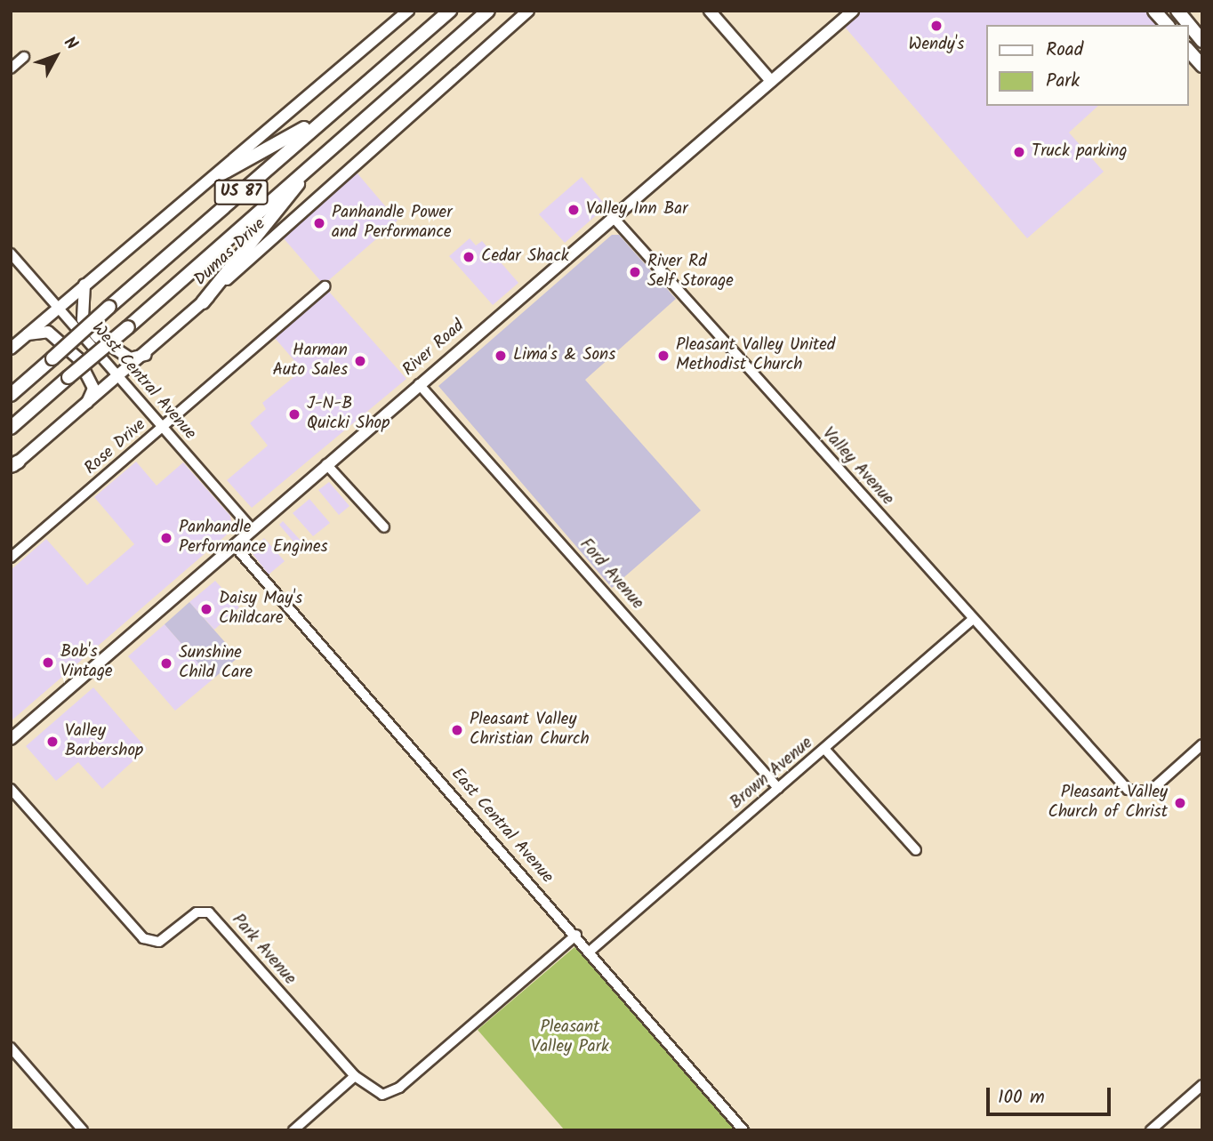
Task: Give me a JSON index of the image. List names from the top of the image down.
{
  "streets": {
    "highway": ["US 87"],
    "main road": ["Dumas Drive", "River Road"],
    "street": [
      "West Central Avenue",
      "Rose Drive",
      "Valley Avenue",
      "Ford Avenue",
      "Brown Avenue",
      "East Central Avenue",
      "Park Avenue"
    ]
  },
  "crossings": [
    ["Dumas Drive", "West Central Avenue"],
    ["River Road", "West Central Avenue"],
    ["River Road", "Valley Avenue"],
    ["River Road", "Ford Avenue"],
    ["River Road", "East Central Avenue"],
    ["West Central Avenue", "Rose Drive"],
    ["Valley Avenue", "Brown Avenue"],
    ["Ford Avenue", "Brown Avenue"],
    ["Brown Avenue", "East Central Avenue"],
    ["East Central Avenue", "Park Avenue"]
  ],
  "parks": ["Pleasant Valley Park"],
  "places": [
    "Wendy's",
    "Truck parking",
    "Valley Inn Bar",
    "Panhandle Power and Performance",
    "Cedar Shack",
    "River Rd Self Storage",
    "Lima's & Sons",
    "Pleasant Valley United Methodist Church",
    "Harman Auto Sales",
    "J-N-B Quicki Shop",
    "Panhandle Performance Engines",
    "Daisy May's Childcare",
    "Bob's Vintage",
    "Sunshine Child Care",
    "Pleasant Valley Christian Church",
    "Valley Barbershop",
    "Pleasant Valley Church of Christ"
  ],
  "legend": ["Road", "Park"],
  "scale_bar": "100 m",
  "north": "top right"
}
